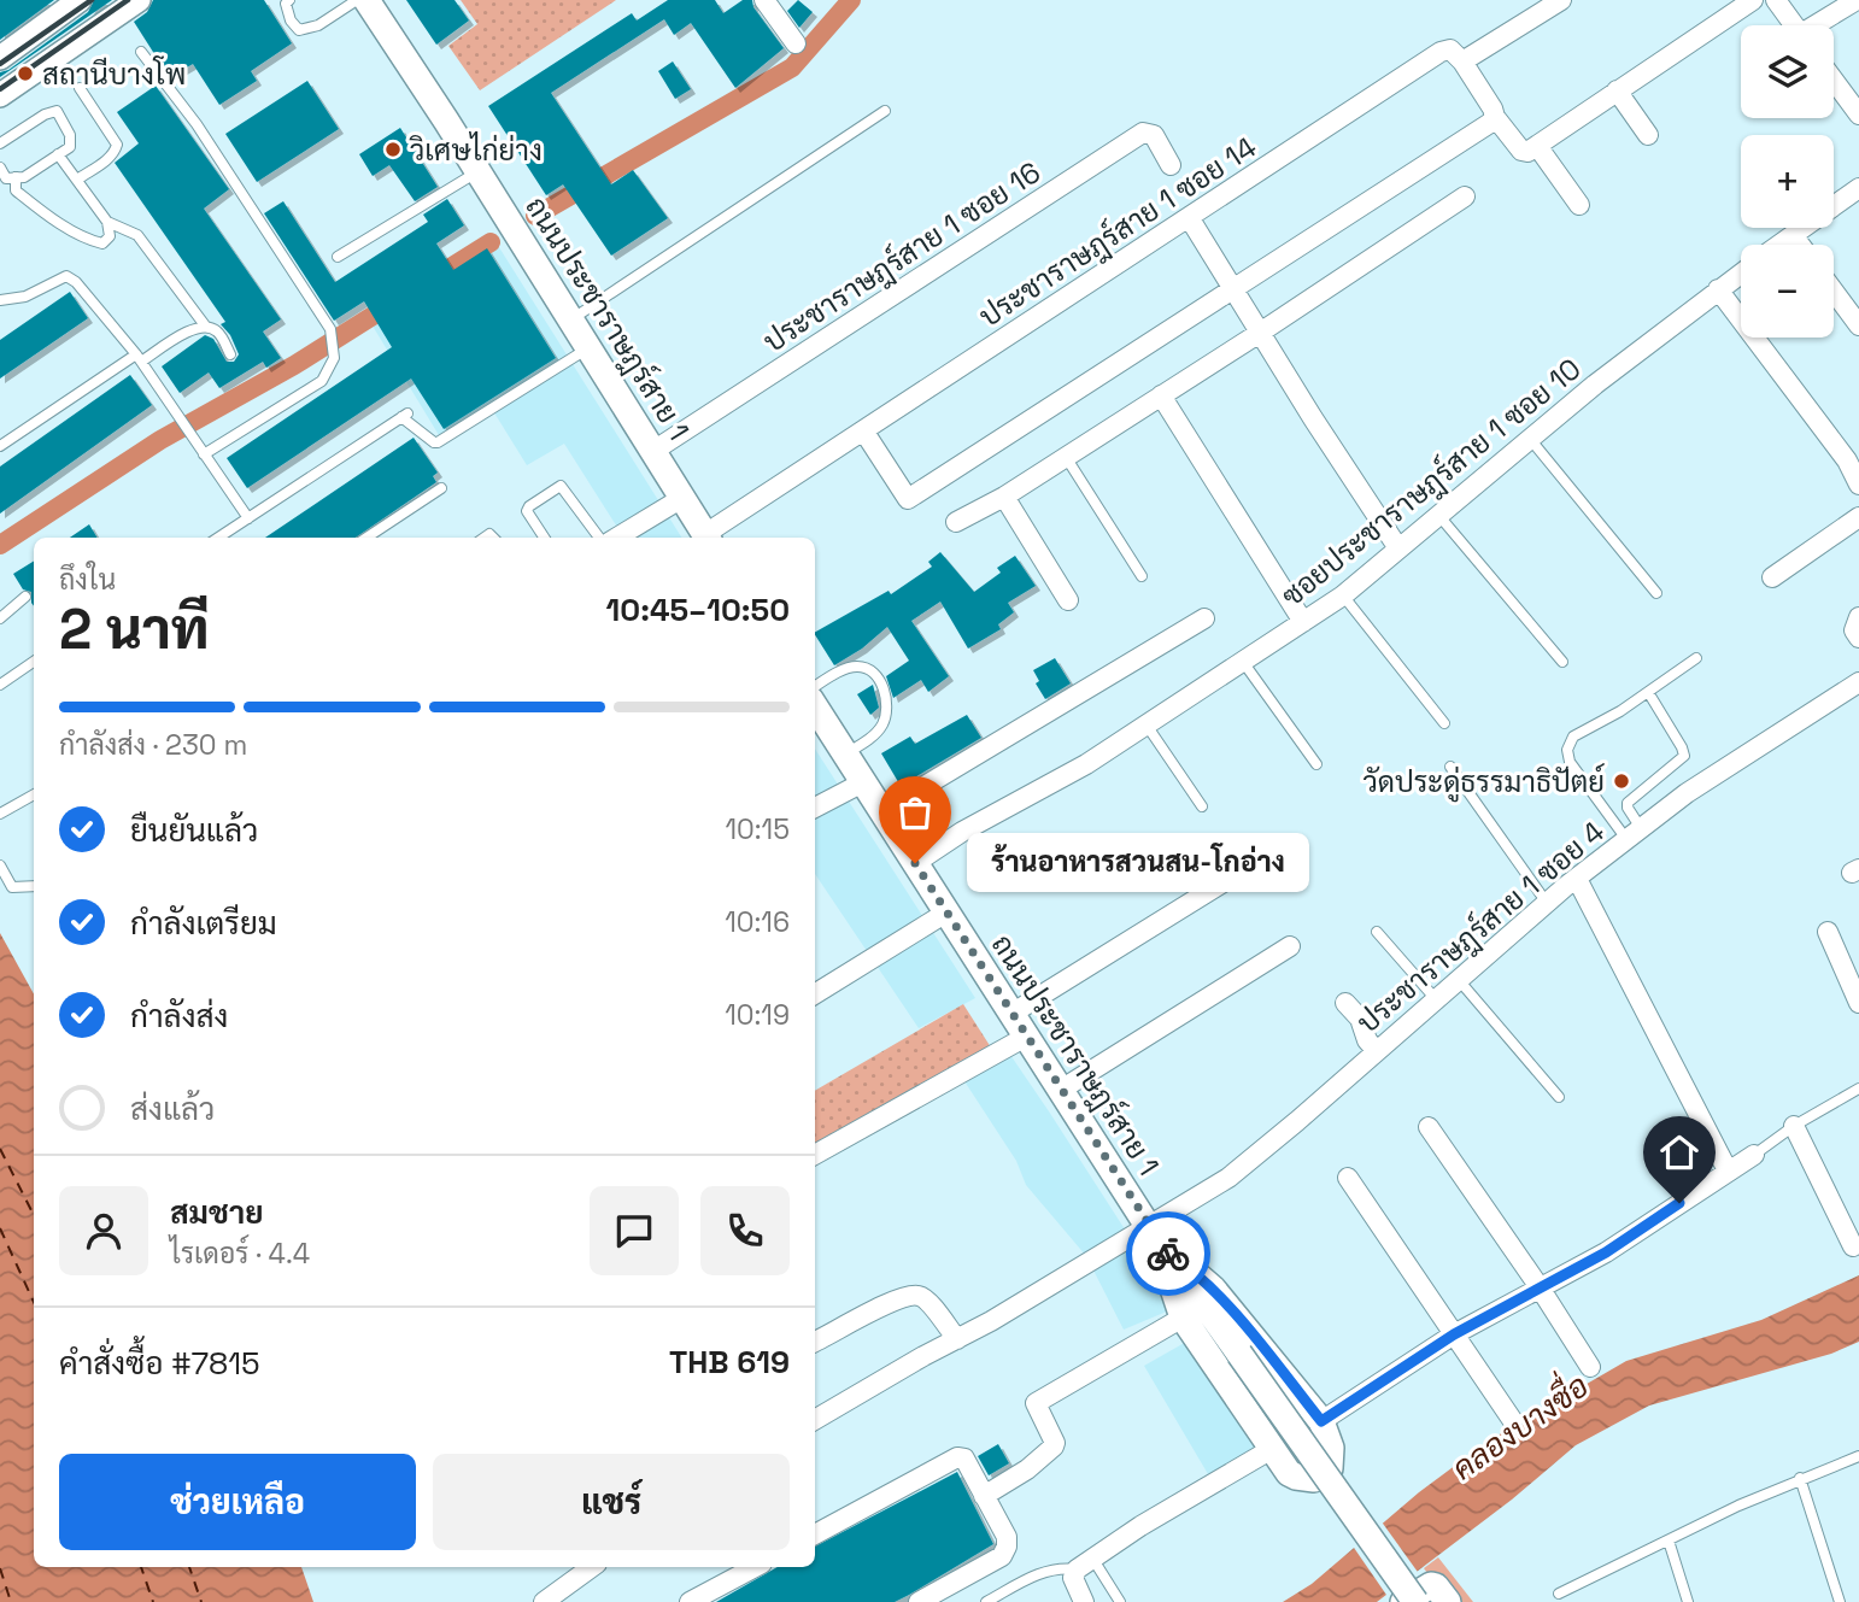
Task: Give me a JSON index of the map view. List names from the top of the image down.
{
  "streets": {
    "main road": ["ถนนประชาราษฎร์สาย 1"],
    "street": [
      "ประชาราษฎร์สาย 1 ซอย 14",
      "ประชาราษฎร์สาย 1 ซอย 16",
      "ซอยประชาราษฎร์สาย 1 ซอย 10",
      "ประชาราษฎร์สาย 1 ซอย 4"
    ]
  },
  "crossings": [
    ["ประชาราษฎร์สาย 1 ซอย 14", "ถนนประชาราษฎร์สาย 1"],
    ["ประชาราษฎร์สาย 1 ซอย 16", "ถนนประชาราษฎร์สาย 1"],
    ["ถนนประชาราษฎร์สาย 1", "ซอยประชาราษฎร์สาย 1 ซอย 10"],
    ["ถนนประชาราษฎร์สาย 1", "ประชาราษฎร์สาย 1 ซอย 4"]
  ],
  "water": ["คลองบางซื่อ"],
  "places": [
    "สถานีบางโพ",
    "วิเศษไก่ย่าง",
    "วัดประดู่ธรรมาธิปัตย์",
    "ร้านอาหารสวนสน-โกอ่าง"
  ],
  "page": {
    "map_buttons": ["+", "−"],
    "heading": ["2 นาที", "ถึงใน", "10:45–10:50"],
    "panel": [
      "สมชาย",
      "ไรเดอร์ · 4.4",
      "คำสั่งซื้อ #7815",
      "THB 619"
    ],
    "bar": "กำลังส่ง · 230 m",
    "list": [
      ["ยืนยันแล้ว", "10:15"],
      ["กำลังเตรียม", "10:16"],
      ["กำลังส่ง", "10:19"],
      "ส่งแล้ว"
    ],
    "bubble": "ร้านอาหารสวนสน-โกอ่าง",
    "buttons": ["ช่วยเหลือ", "แชร์"]
  }
}
